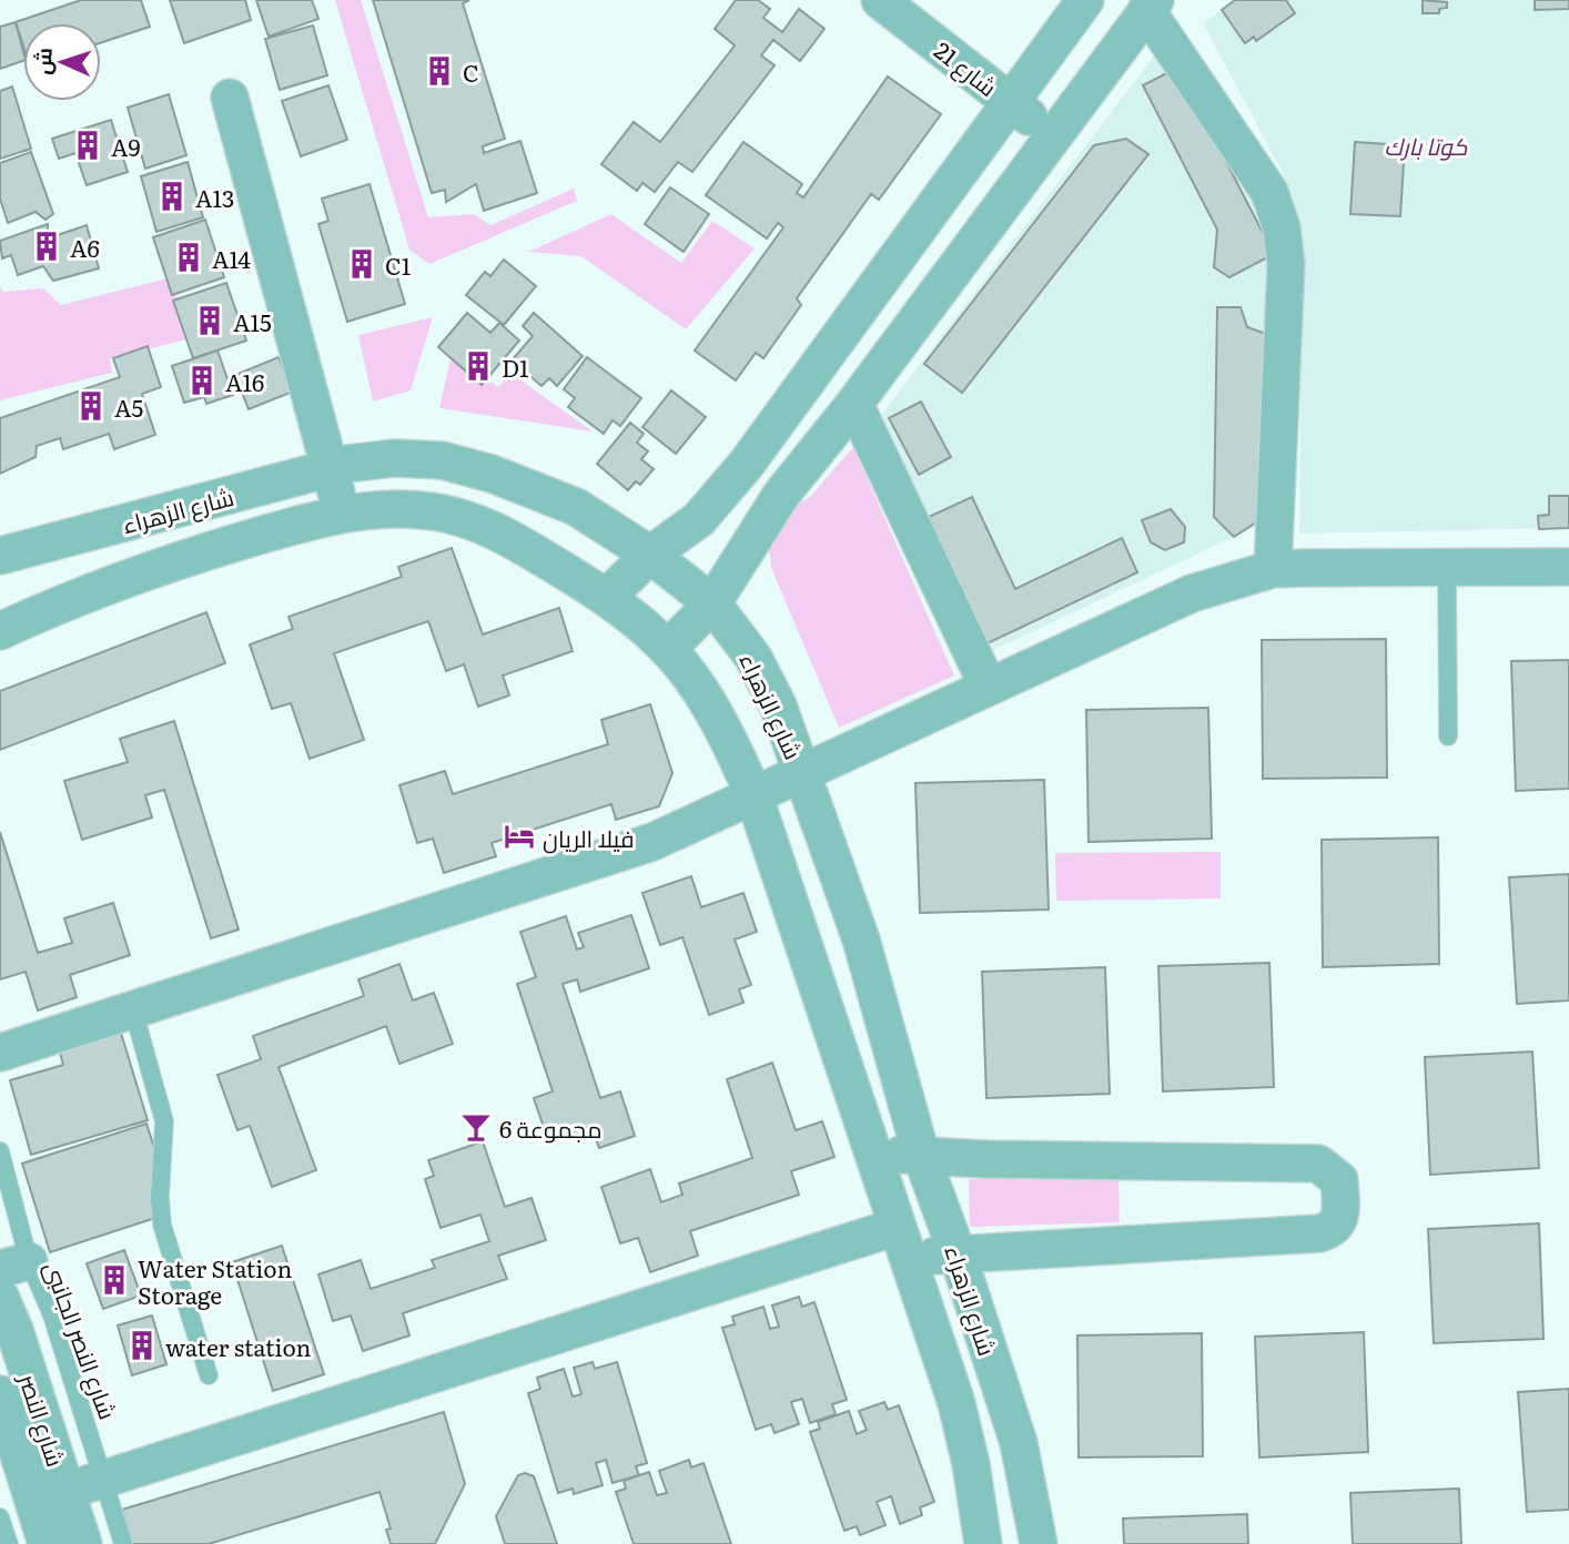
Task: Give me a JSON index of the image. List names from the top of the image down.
{
  "streets": {
    "street": ["شارع 21", "شارع الزهراء", "شارع النصر"],
    "lane": ["شارع النصر الجانبى"]
  },
  "parks": ["كوتا بارك"],
  "places": {
    "building": [
      "C",
      "A9",
      "A13",
      "A6",
      "A14",
      "C1",
      "A15",
      "D1",
      "A16",
      "A5",
      "Water Station Storage",
      "water station"
    ],
    "hotel": ["فيلا الريان"],
    "bar": ["مجموعة 6"]
  },
  "north": "left"
}
